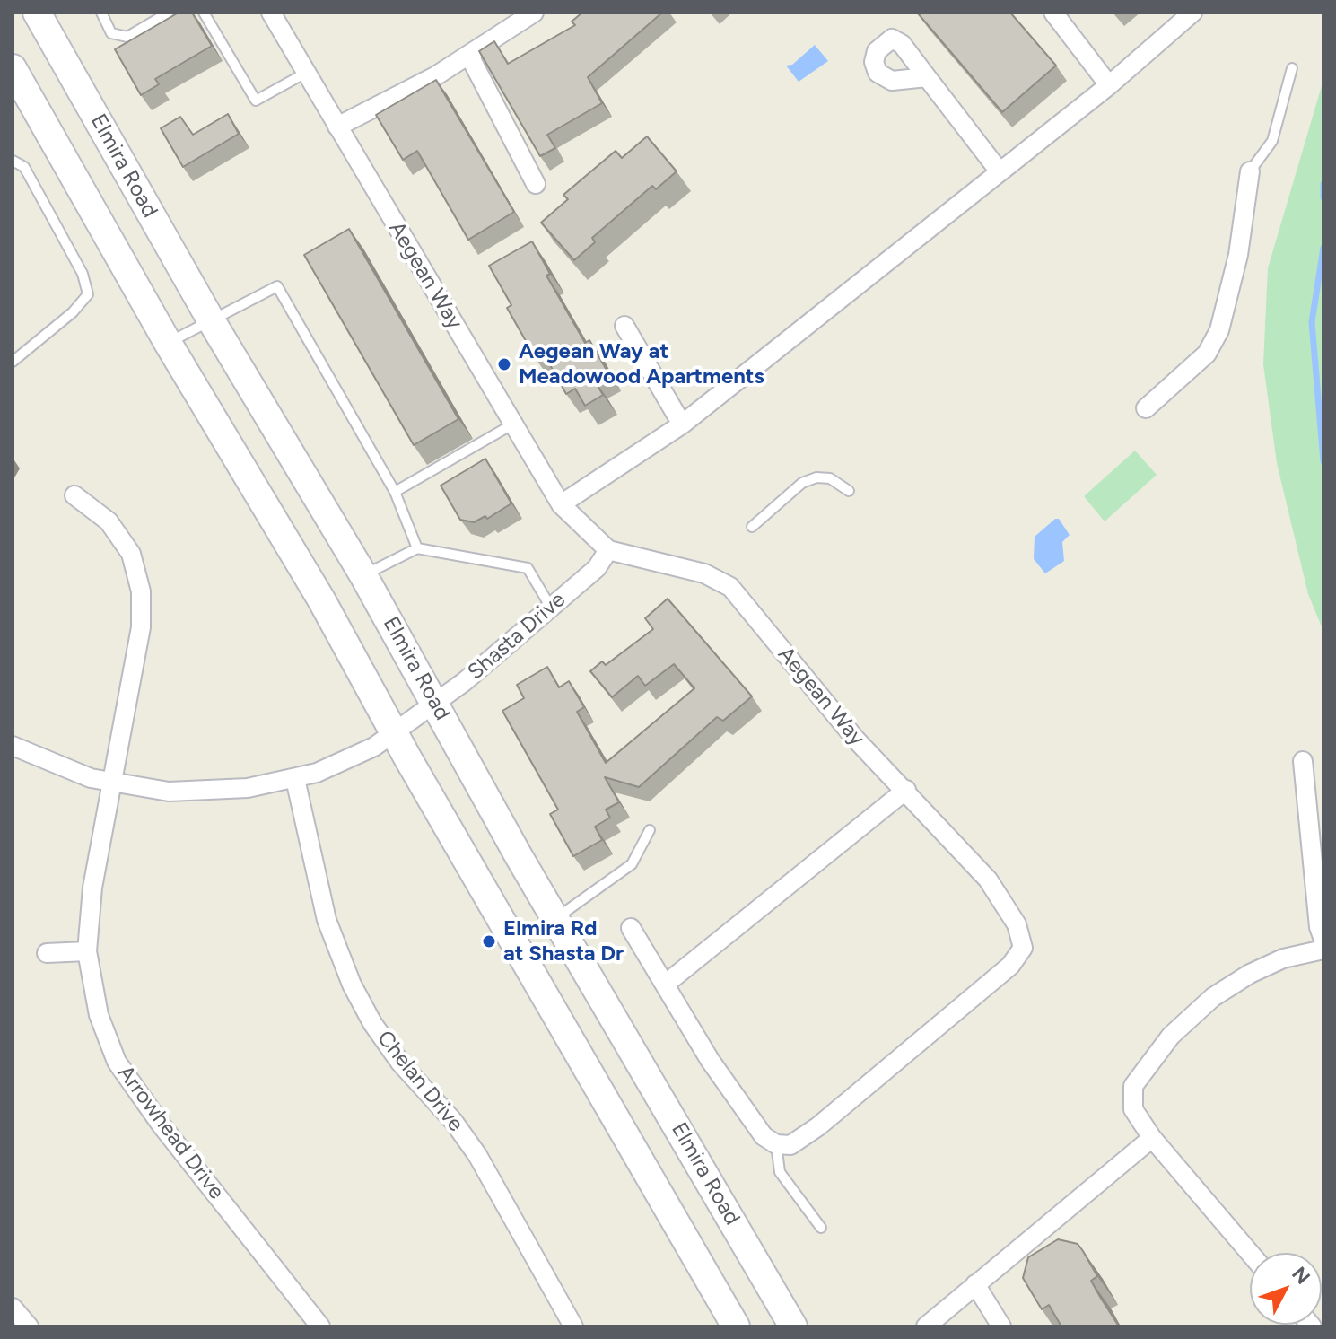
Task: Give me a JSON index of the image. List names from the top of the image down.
{
  "streets": {
    "main road": ["Elmira Road"],
    "street": [
      "Aegean Way",
      "Shasta Drive",
      "Chelan Drive",
      "Arrowhead Drive"
    ]
  },
  "crossings": [
    ["Elmira Road", "Shasta Drive"],
    ["Aegean Way", "Shasta Drive"],
    ["Shasta Drive", "Chelan Drive"],
    ["Shasta Drive", "Arrowhead Drive"]
  ],
  "places": ["Aegean Way at Meadowood Apartments", "Elmira Rd at Shasta Dr"],
  "north": "top right"
}
